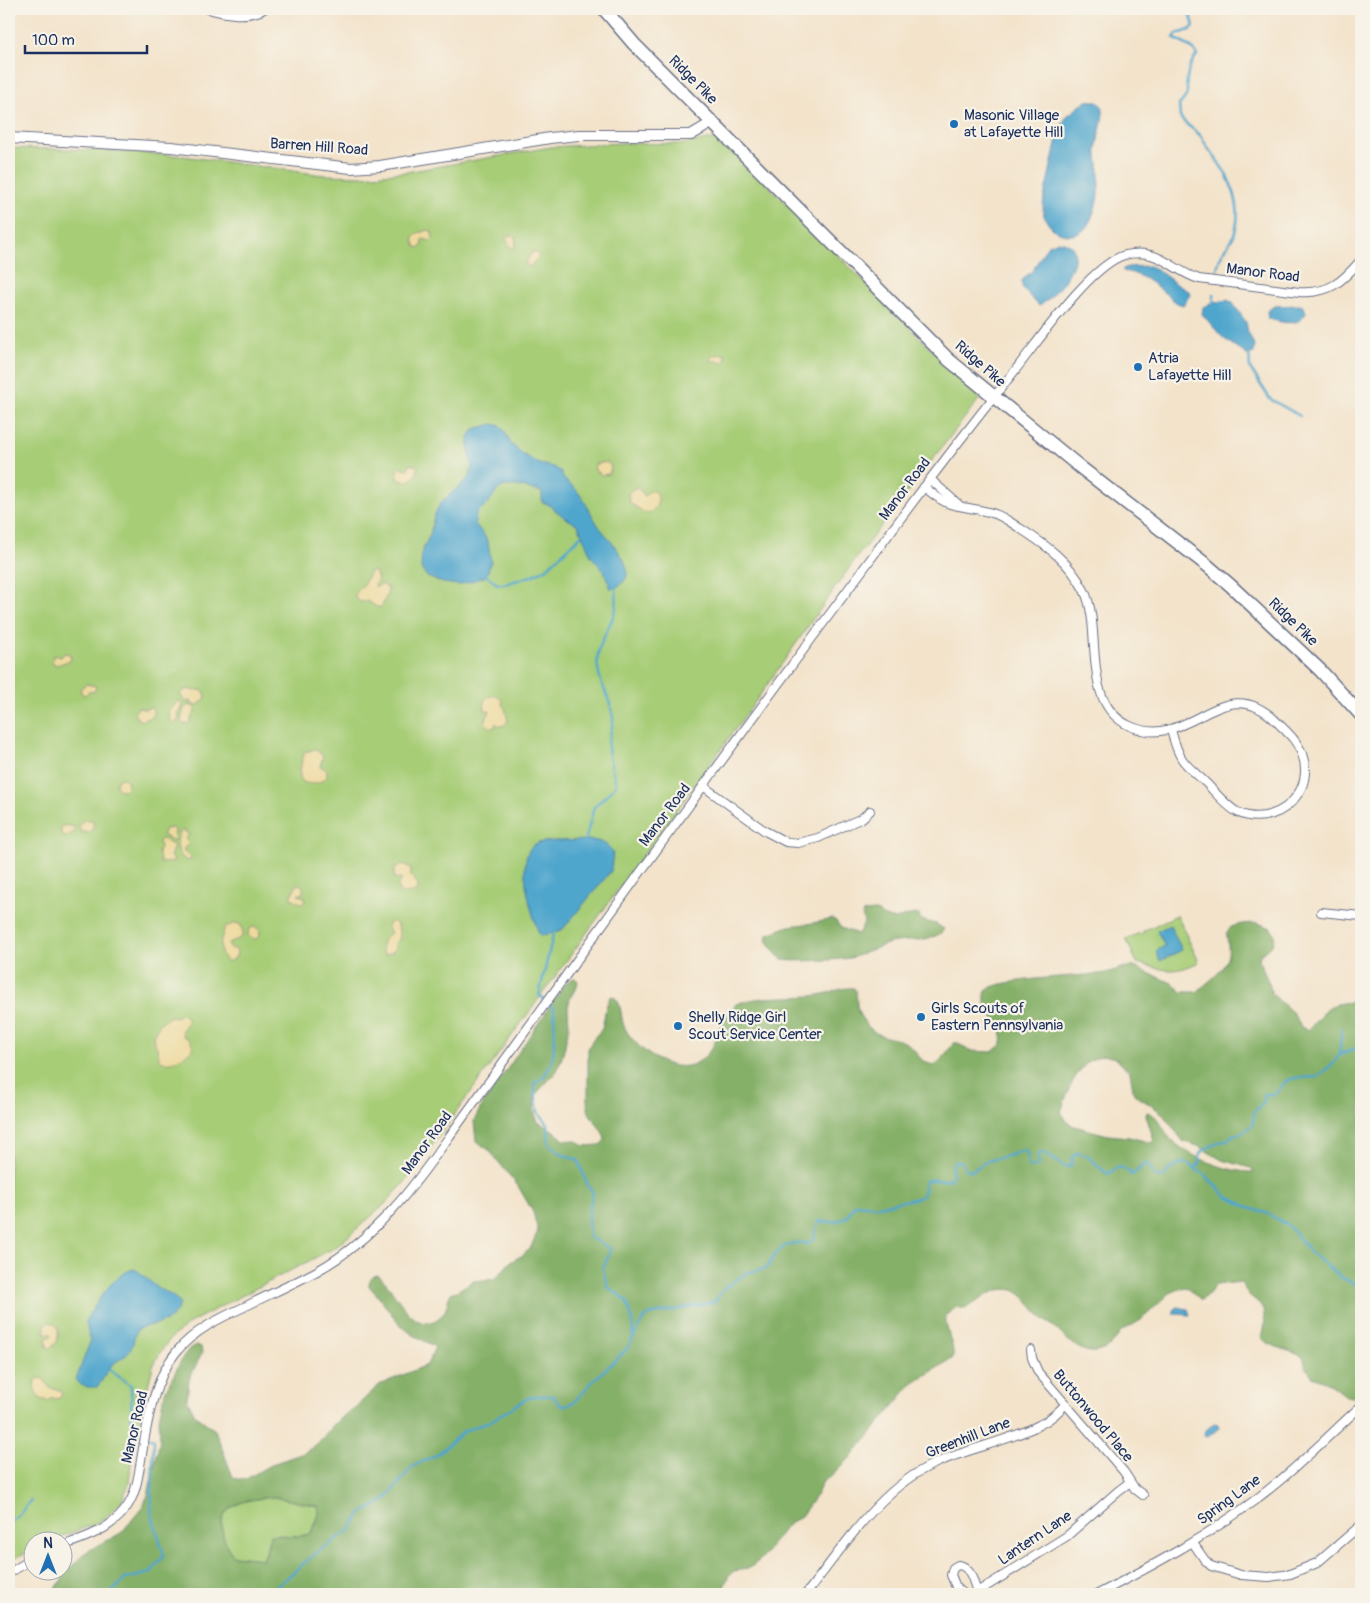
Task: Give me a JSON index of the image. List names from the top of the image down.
{
  "streets": {
    "main road": ["Ridge Pike"],
    "street": [
      "Barren Hill Road",
      "Manor Road",
      "Buttonwood Place",
      "Greenhill Lane",
      "Spring Lane",
      "Lantern Lane"
    ]
  },
  "crossings": [
    ["Ridge Pike", "Barren Hill Road"],
    ["Ridge Pike", "Manor Road"],
    ["Buttonwood Place", "Greenhill Lane"],
    ["Buttonwood Place", "Lantern Lane"]
  ],
  "places": [
    "Masonic Village at Lafayette Hill",
    "Atria Lafayette Hill",
    "Girls Scouts of Eastern Pennsylvania",
    "Shelly Ridge Girl Scout Service Center"
  ],
  "scale_bar": "100 m",
  "north": "top"
}
